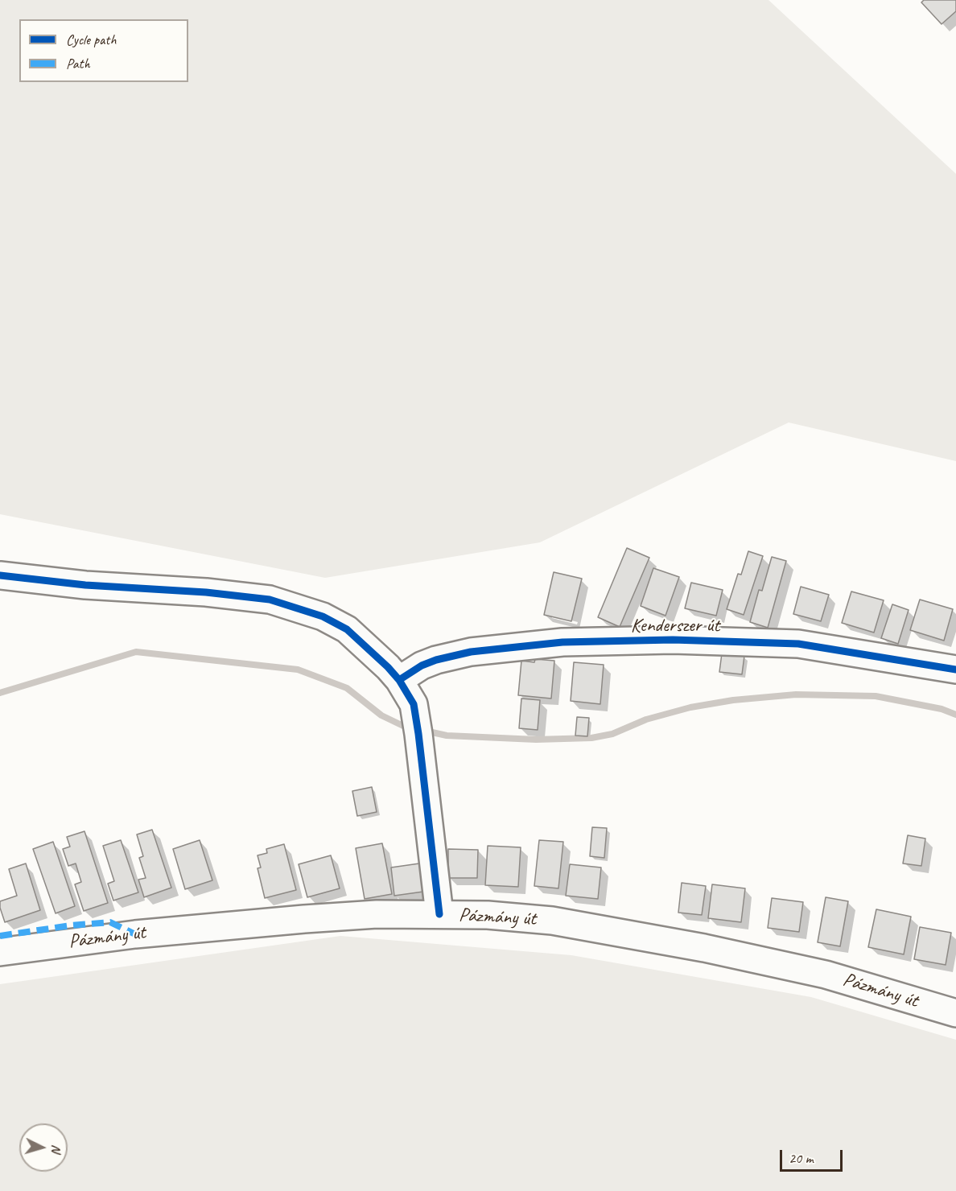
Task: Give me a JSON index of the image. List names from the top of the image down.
{
  "streets": {
    "street": ["Kenderszer út", "Pázmány út"]
  },
  "legend": ["Cycle path", "Path"],
  "scale_bar": "20 m",
  "north": "right"
}
